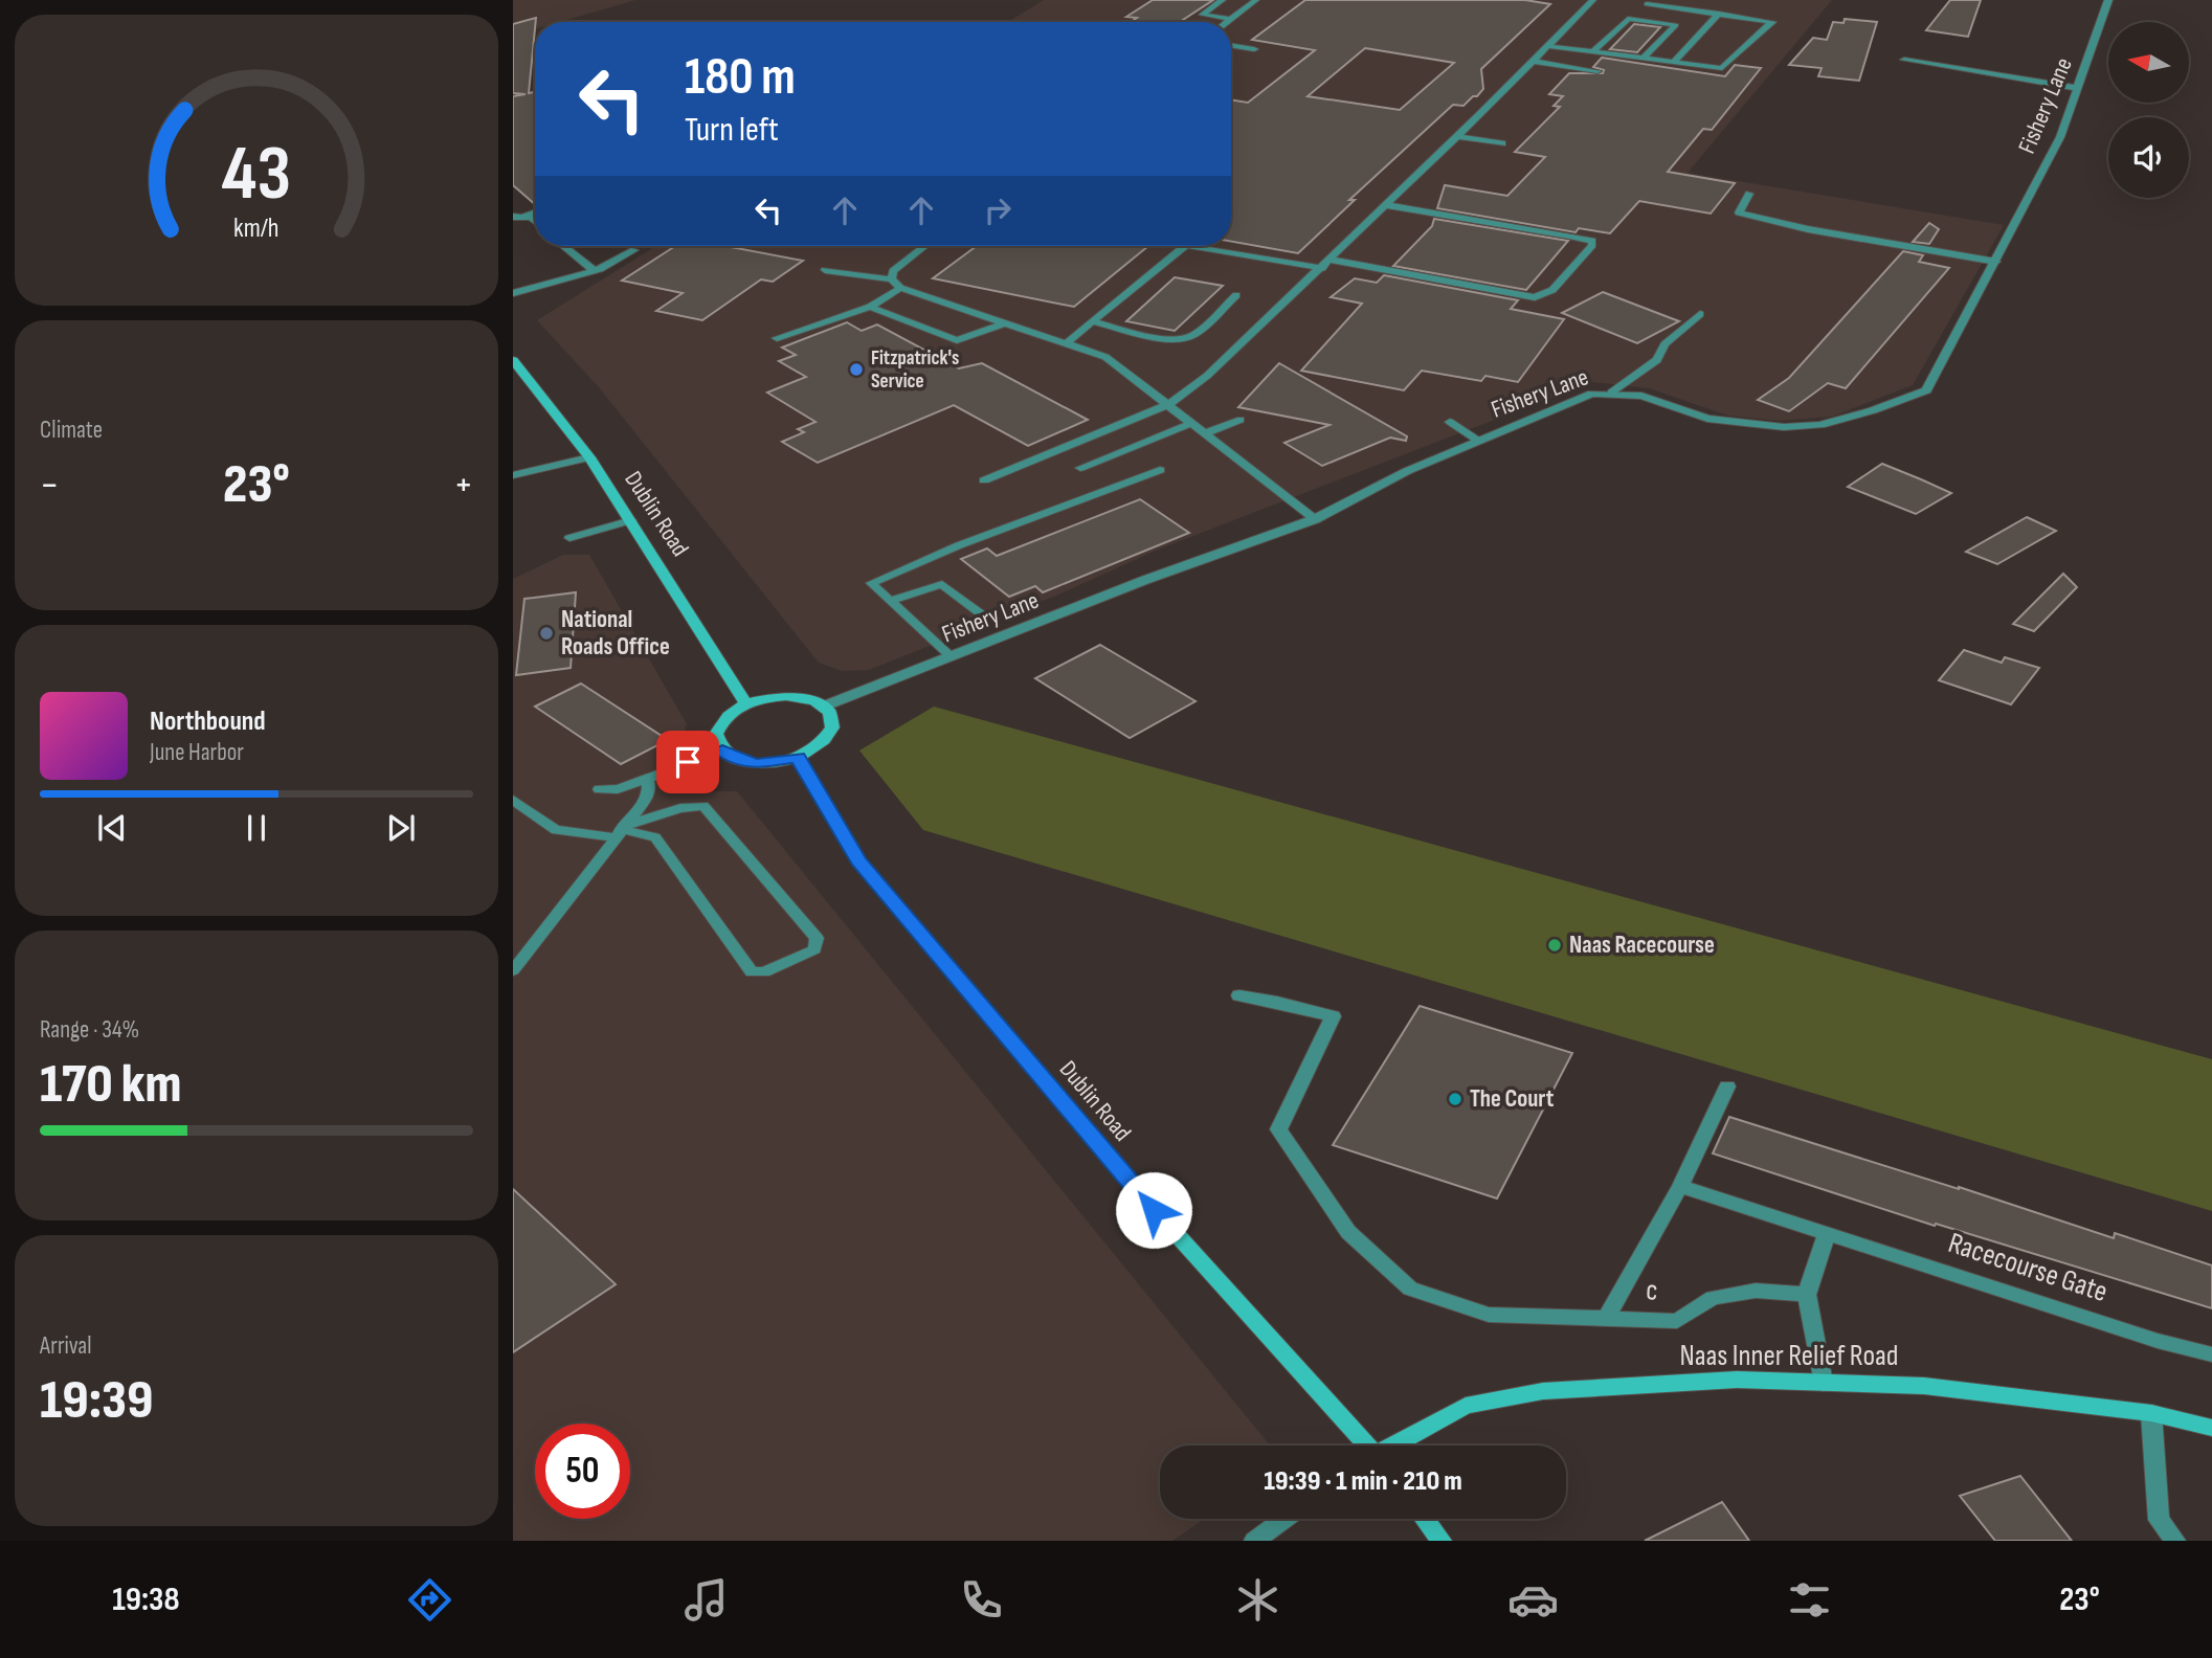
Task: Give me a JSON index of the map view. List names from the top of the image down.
{
  "streets": {
    "main road": ["Dublin Road", "Naas Inner Relief Road"],
    "street": ["Fishery Lane", "Racecourse Gate", "c"]
  },
  "places": [
    "Fitzpatrick's Service",
    "National Roads Office",
    "Naas Racecourse",
    "The Court"
  ],
  "north": "left",
  "page": {
    "turn": ["180 m", "Turn left"],
    "tile": [
      "Climate",
      ["Range · 34%", "170 km"],
      ["Arrival", "19:39"]
    ],
    "heat": ["−", "23°", "+"],
    "song": ["Northbound", "June Harbor"],
    "limit": "50",
    "trip": "19:39 · 1 min · 210 m",
    "tabs": ["19:38", "23°"],
    "gauge": ["43", "km/h"]
  }
}
